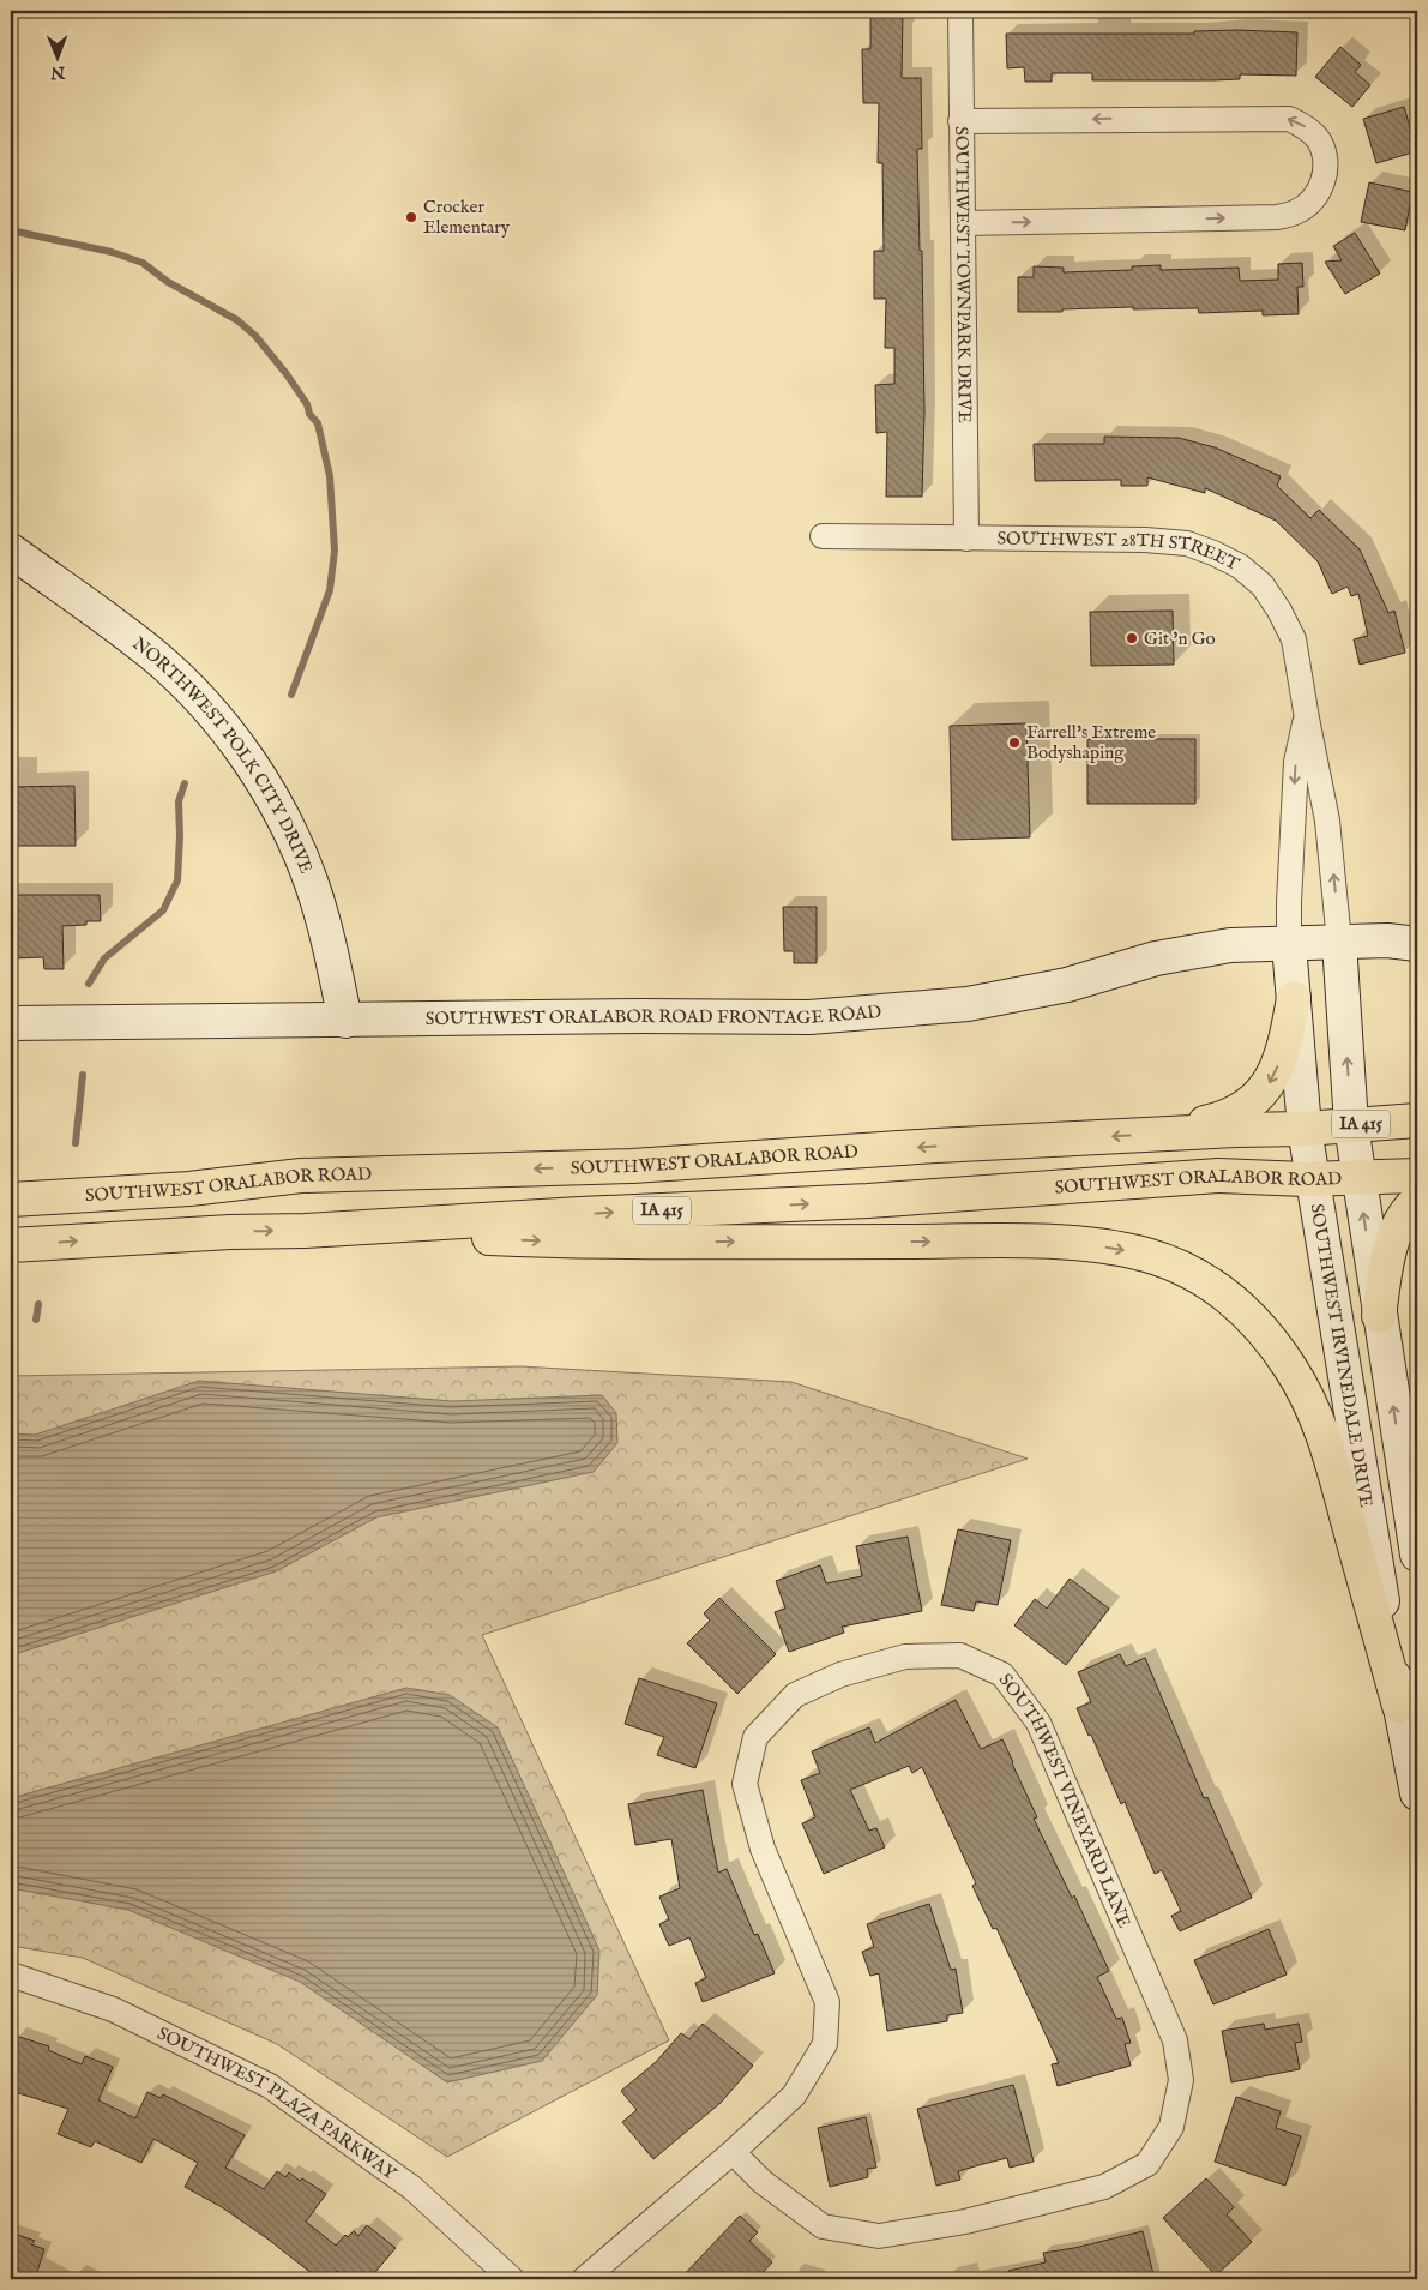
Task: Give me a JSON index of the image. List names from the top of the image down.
{
  "streets": {
    "main road": ["IA 415", "SOUTHWEST ORALABOR ROAD"],
    "street": [
      "SOUTHWEST TOWNPARK DRIVE",
      "SOUTHWEST 28TH STREET",
      "NORTHWEST POLK CITY DRIVE",
      "SOUTHWEST ORALABOR ROAD FRONTAGE ROAD",
      "SOUTHWEST IRVINEDALE DRIVE",
      "SOUTHWEST VINEYARD LANE",
      "SOUTHWEST PLAZA PARKWAY"
    ]
  },
  "crossings": [
    ["SOUTHWEST TOWNPARK DRIVE", "SOUTHWEST 28TH STREET"],
    ["SOUTHWEST 28TH STREET", "SOUTHWEST IRVINEDALE DRIVE"],
    ["NORTHWEST POLK CITY DRIVE", "SOUTHWEST ORALABOR ROAD FRONTAGE ROAD"],
    ["SOUTHWEST ORALABOR ROAD FRONTAGE ROAD", "SOUTHWEST IRVINEDALE DRIVE"],
    ["SOUTHWEST ORALABOR ROAD", "SOUTHWEST IRVINEDALE DRIVE"]
  ],
  "places": ["Crocker Elementary", "Git 'n Go", "Farrell's Extreme Bodyshaping"],
  "north": "bottom"
}
